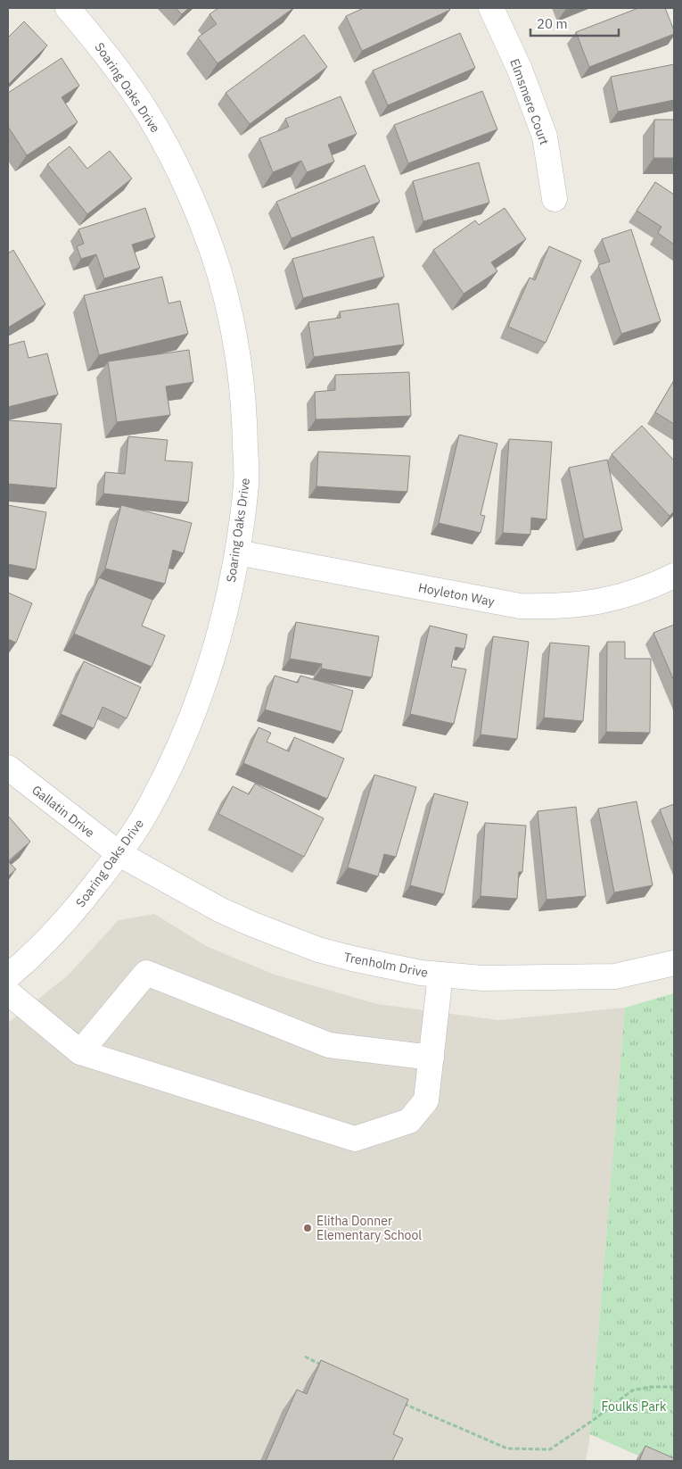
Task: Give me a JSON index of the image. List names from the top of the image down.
{
  "streets": {
    "street": [
      "Soaring Oaks Drive",
      "Elmsmere Court",
      "Hoyleton Way",
      "Gallatin Drive",
      "Trenholm Drive"
    ]
  },
  "crossings": [
    ["Soaring Oaks Drive", "Hoyleton Way"],
    ["Soaring Oaks Drive", "Gallatin Drive"],
    ["Soaring Oaks Drive", "Trenholm Drive"],
    ["Gallatin Drive", "Trenholm Drive"]
  ],
  "parks": ["Foulks Park"],
  "places": ["Elitha Donner Elementary School"],
  "scale_bar": "20 m"
}
